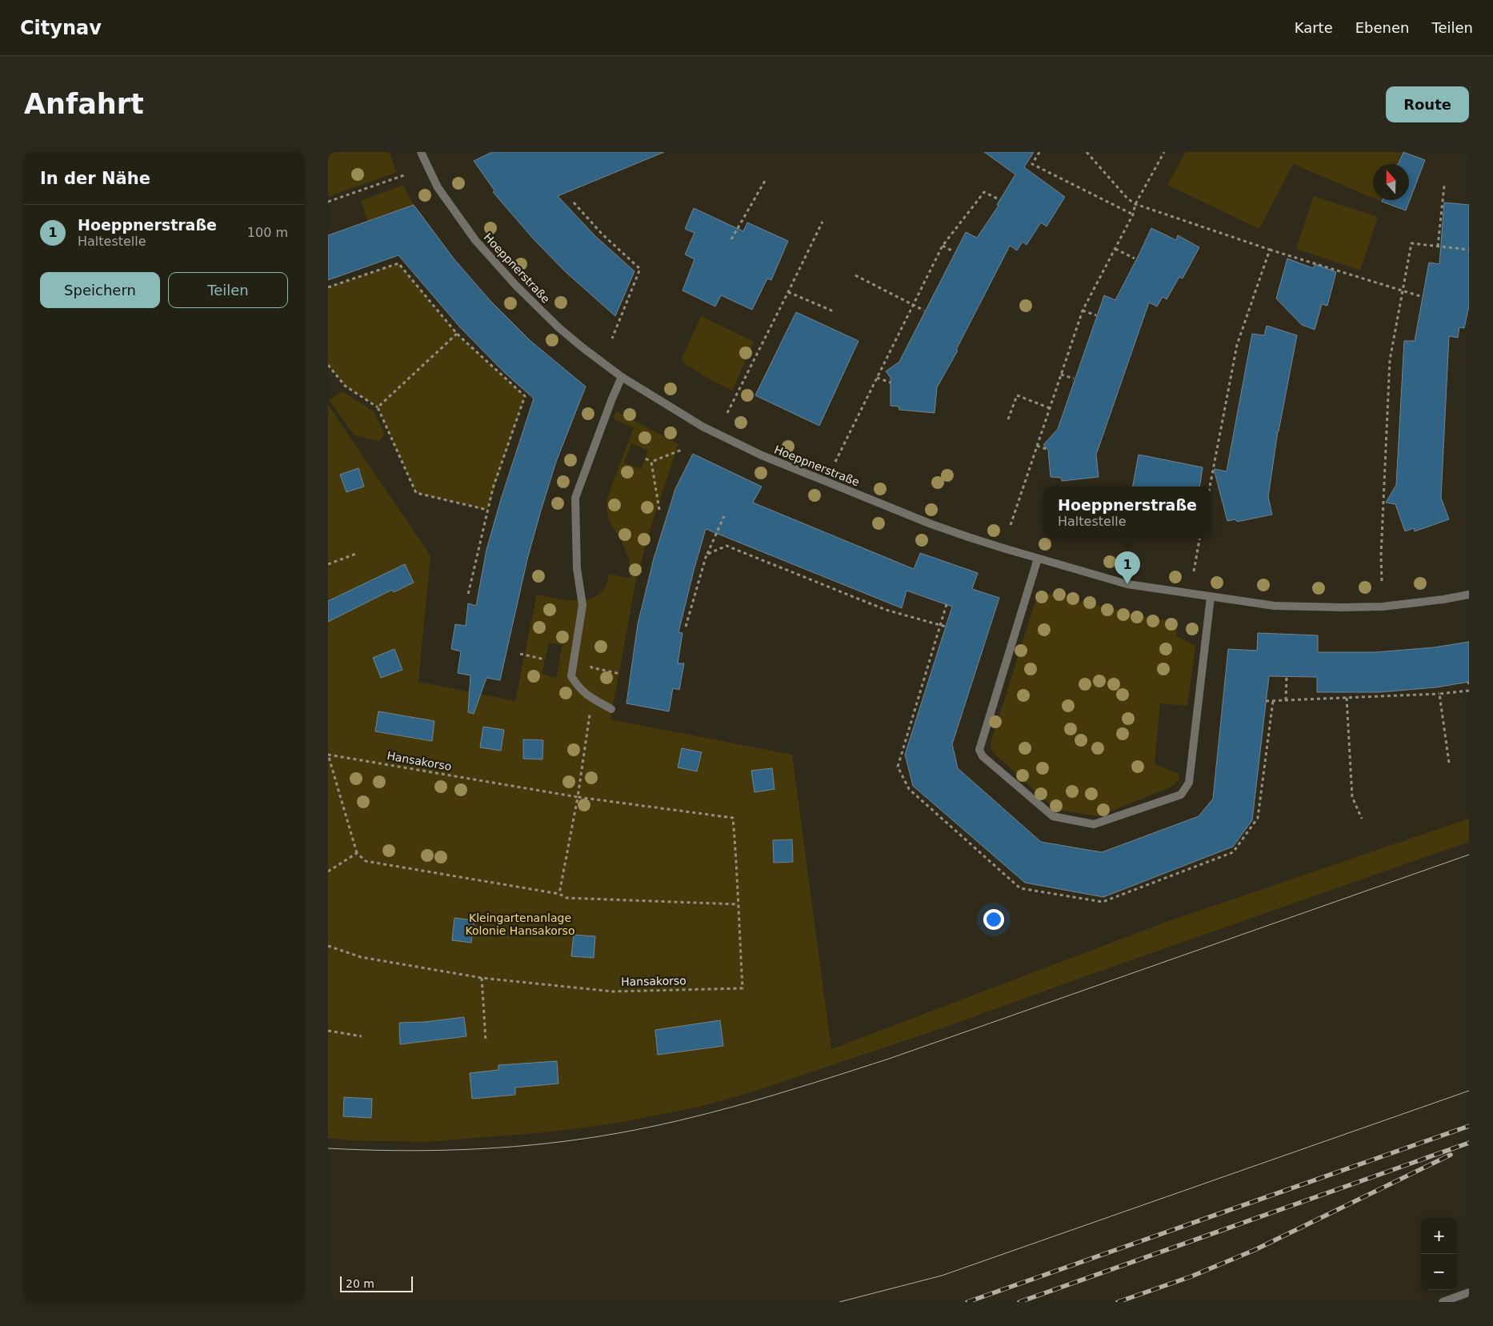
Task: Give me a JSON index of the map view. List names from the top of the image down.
{
  "streets": {
    "street": ["Hoeppnerstraße"],
    "path": ["Hansakorso"]
  },
  "parks": ["Kleingartenanlage Kolonie Hansakorso"],
  "scale_bar": "20 m",
  "north": "top",
  "page": {
    "header": "Citynav",
    "nav": ["Karte", "Ebenen", "Teilen"],
    "buttons": [
      "Route",
      ["Speichern", "Teilen"]
    ],
    "title": "Anfahrt",
    "heading": "In der Nähe",
    "list": [
      {
        "mark": "1",
        "name": "Hoeppnerstraße",
        "note": "Haltestelle",
        "value": "100 m"
      }
    ],
    "popup": ["Hoeppnerstraße", "Haltestelle"],
    "pins": "1",
    "map_buttons": ["+", "−"],
    "scale": "20 m"
  }
}
